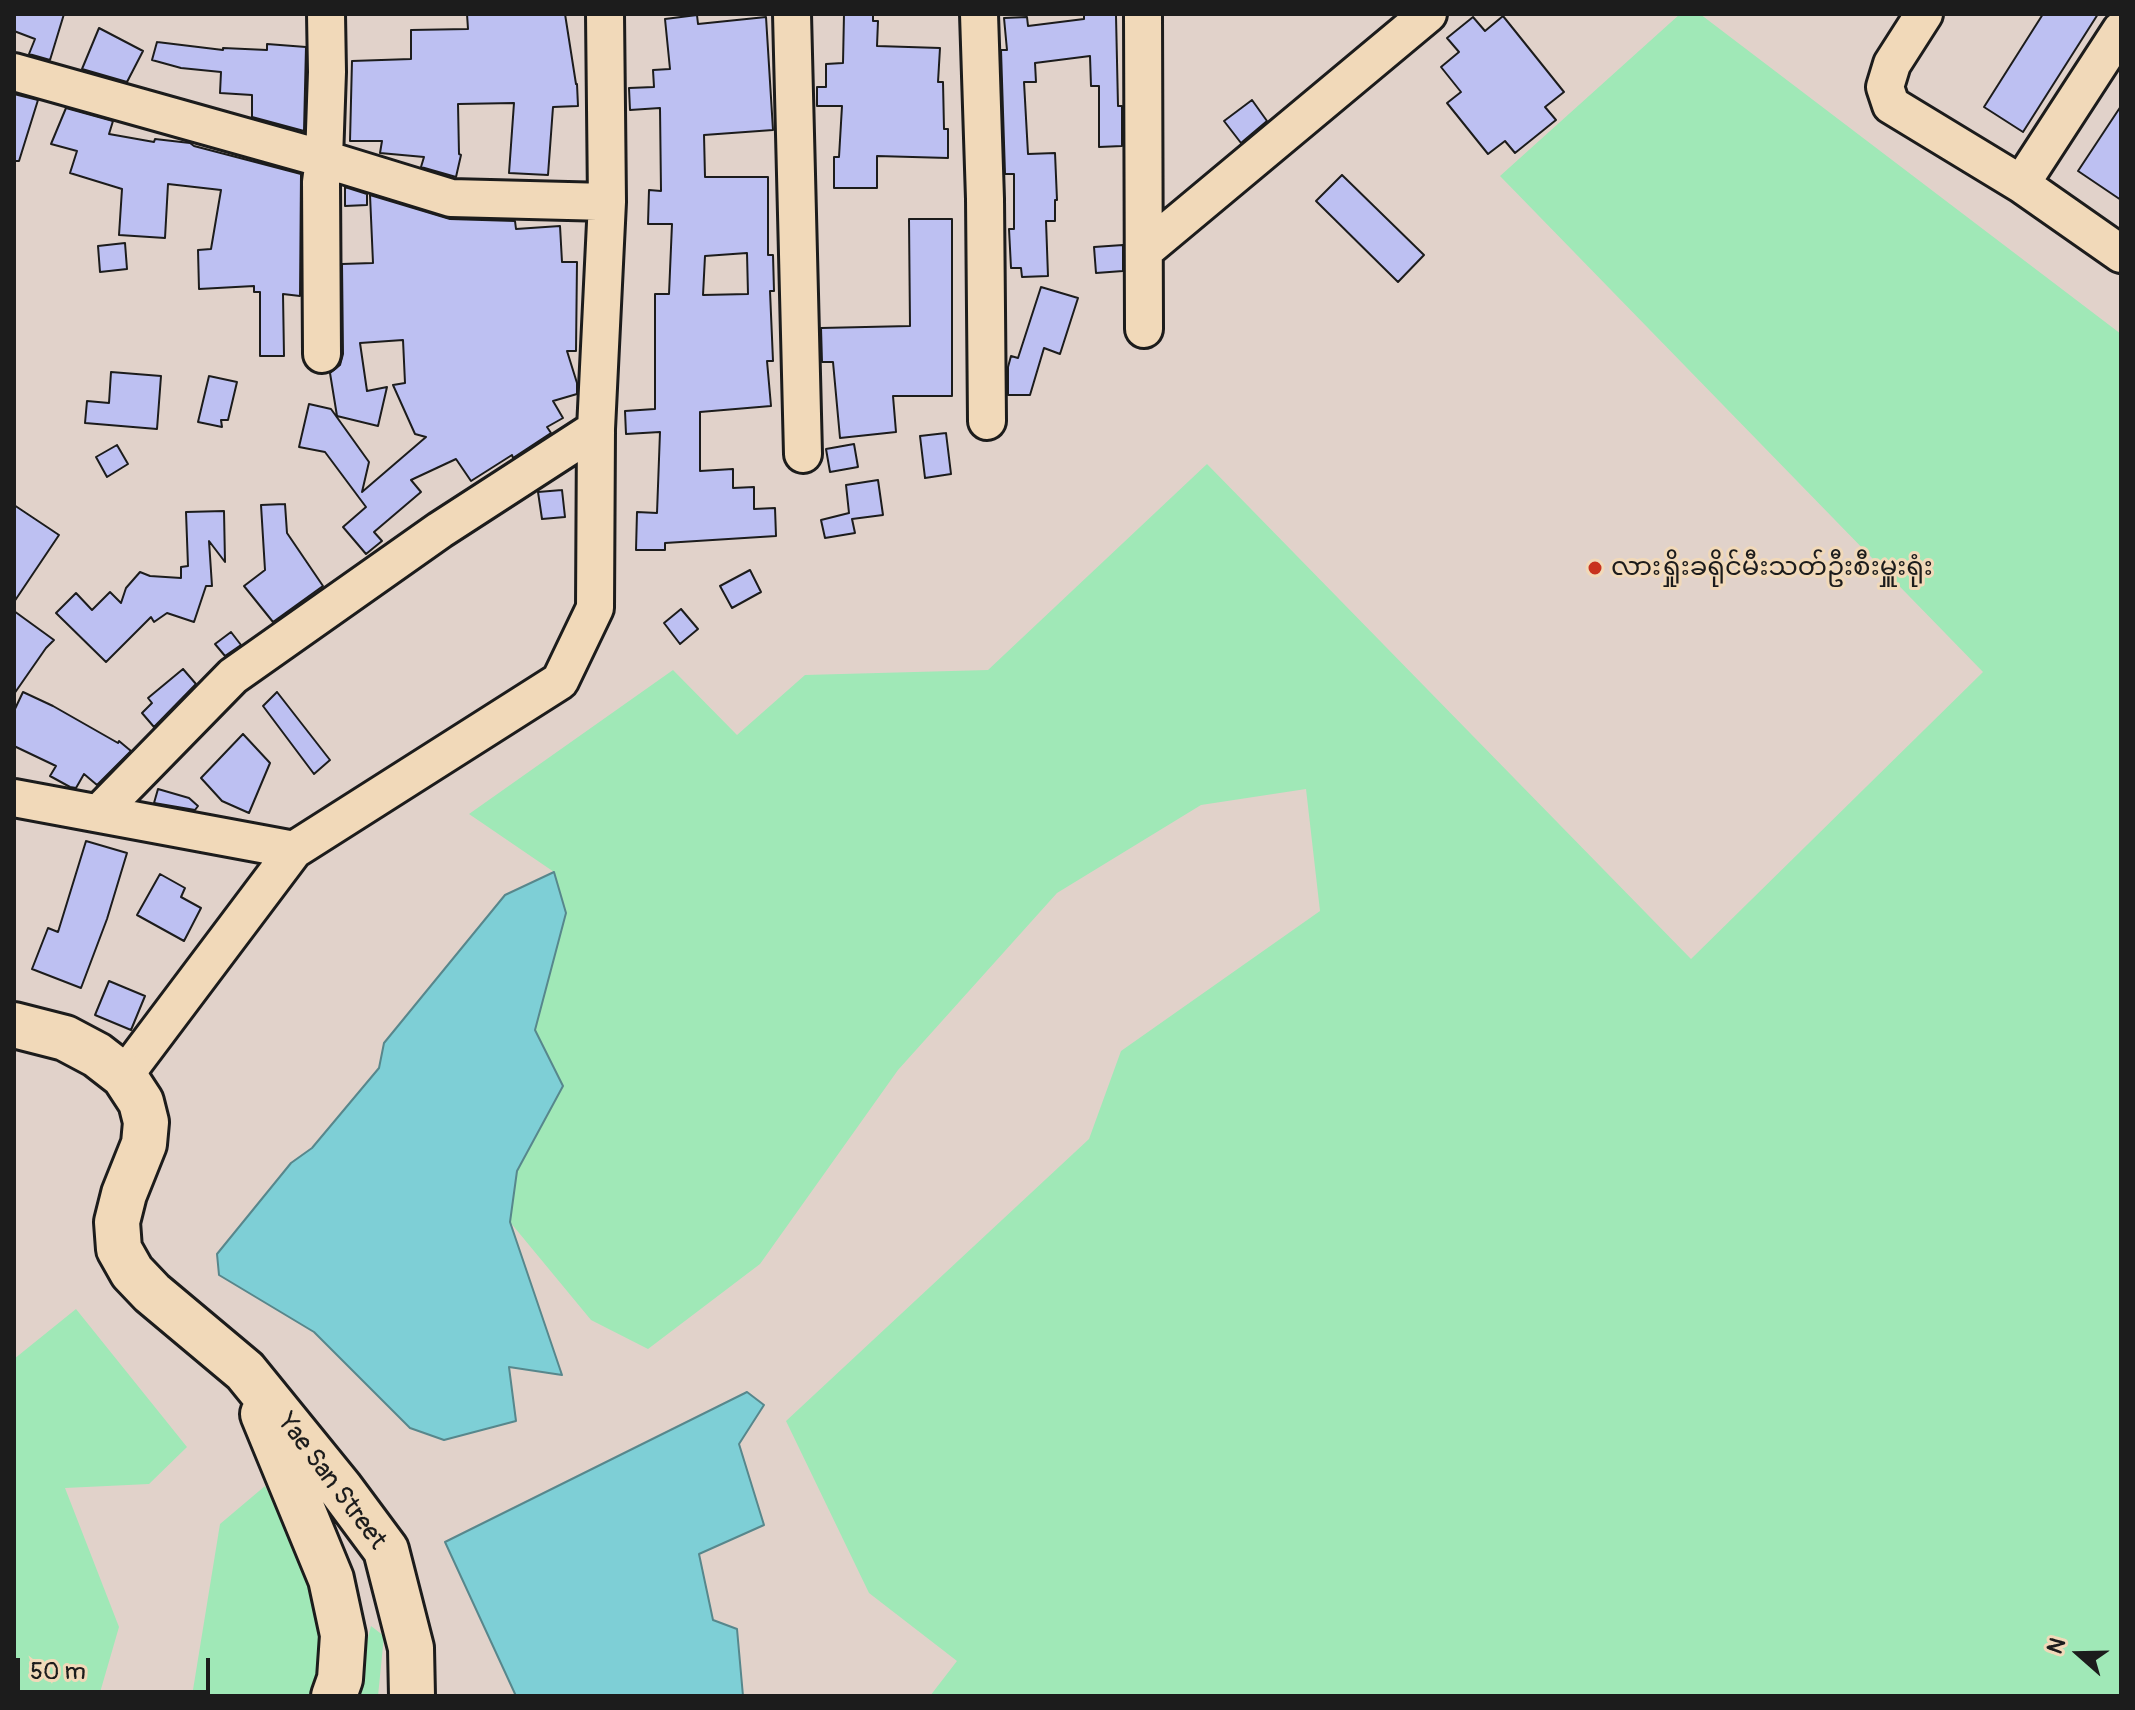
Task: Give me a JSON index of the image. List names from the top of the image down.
{
  "streets": {
    "main road": ["Yae San Street"]
  },
  "places": ["လားရှိုးခရိုင်မီးသတ်ဦးစီးမှူးရုံး"],
  "scale_bar": "50 m",
  "north": "left"
}
